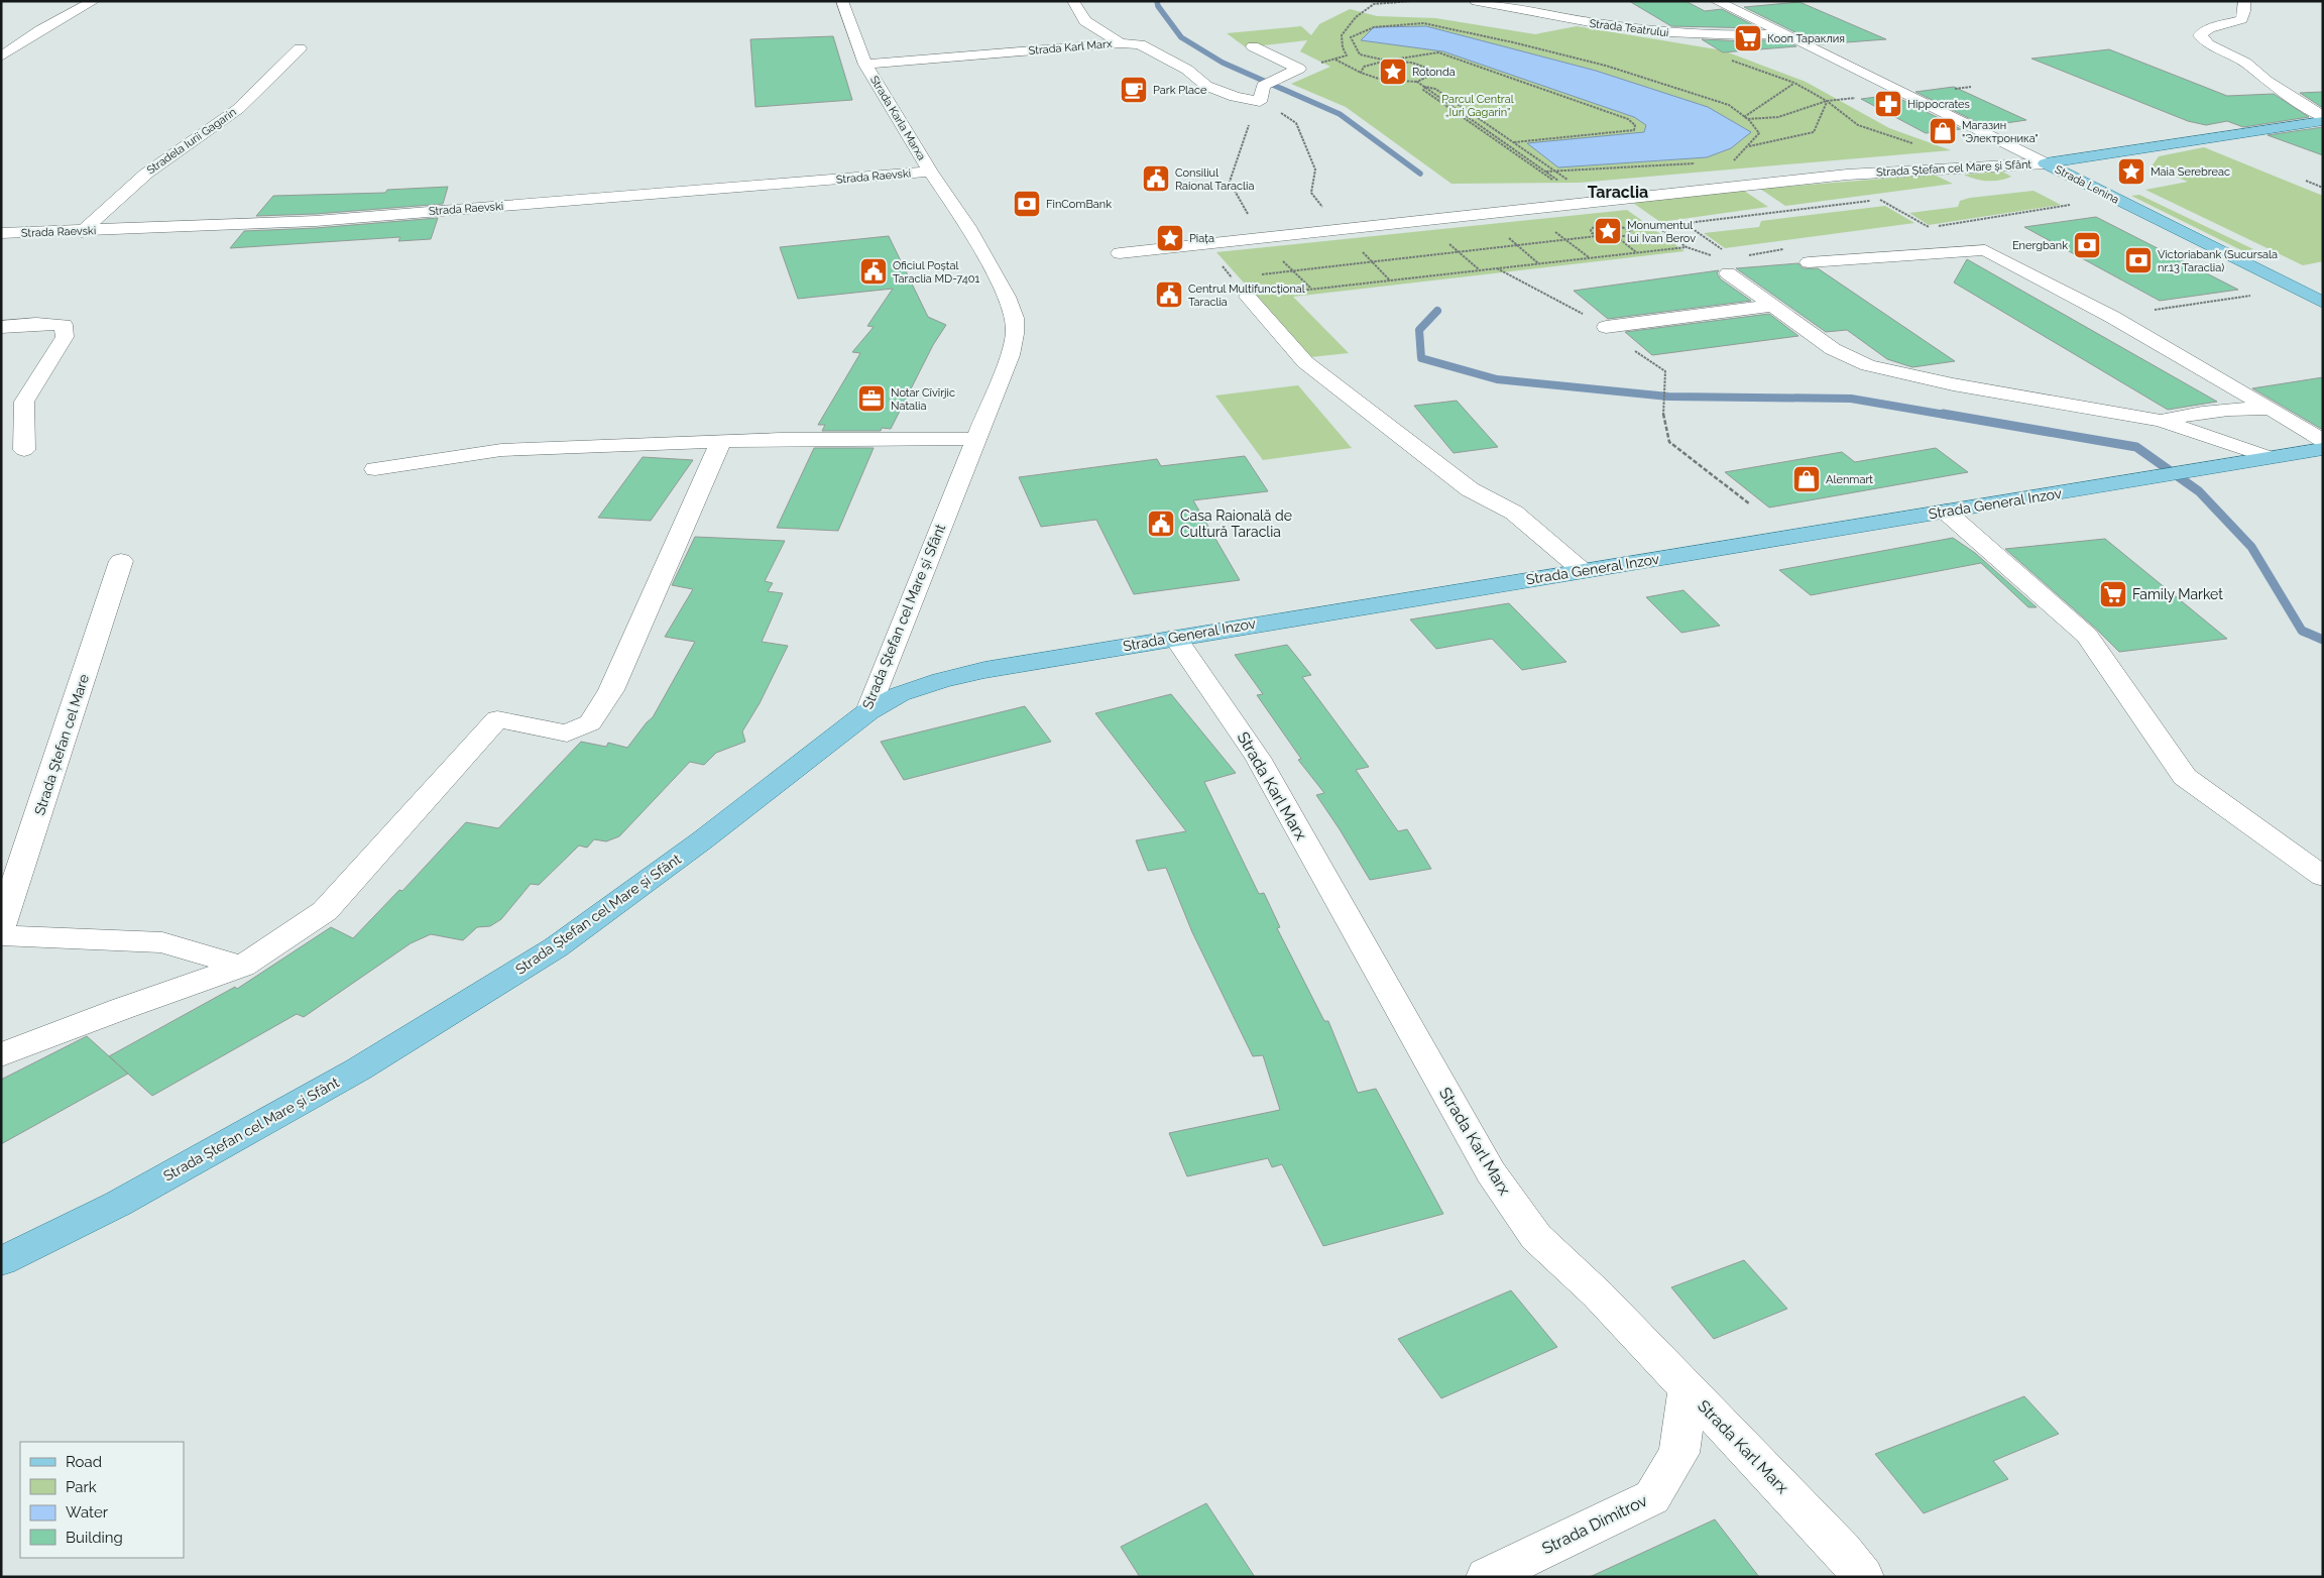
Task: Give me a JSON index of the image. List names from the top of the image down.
{
  "streets": {
    "main road": ["Strada Ștefan cel Mare și Sfânt", "Strada Lenina", "Strada General Inzov"],
    "street": [
      "Strada Teatrului",
      "Strada Karl Marx",
      "Strada Karla Marxa",
      "Stradela Iurii Gagarin",
      "Strada Raevski",
      "Strada Ștefan cel Mare",
      "Strada Dimitrov"
    ]
  },
  "crossings": [
    ["Strada Teatrului", "Strada Lenina"],
    ["Strada Karl Marx", "Strada Karla Marxa"],
    ["Strada Karl Marx", "Strada General Inzov"],
    ["Strada Karl Marx", "Strada Dimitrov"],
    ["Strada Karla Marxa", "Strada Ștefan cel Mare și Sfânt"],
    ["Strada Karla Marxa", "Strada Raevski"],
    ["Stradela Iurii Gagarin", "Strada Raevski"],
    ["Strada Ștefan cel Mare și Sfânt", "Strada Lenina"],
    ["Strada Ștefan cel Mare și Sfânt", "Strada General Inzov"]
  ],
  "districts": ["Taraclia"],
  "parks": ["Parcul Central „Iuri Gagarin”"],
  "places": {
    "supermarket": ["Кооп Тараклия", "Family Market"],
    "place": [
      "Rotonda",
      "Maia Serebreac",
      "Monumentul lui Ivan Berov",
      "Piața"
    ],
    "cafe": ["Park Place"],
    "pharmacy": ["Hippocrates"],
    "shop": ["Магазин \"Электроника\"", "Alenmart"],
    "public building": [
      "Consiliul Raional Taraclia",
      "Oficiul Poștal Taraclia MD-7401",
      "Centrul Multifuncțional Taraclia",
      "Casa Raională de Cultură Taraclia"
    ],
    "bank": ["FinComBank", "Energbank", "Victoriabank (Sucursala nr.13 Taraclia)"],
    "office": ["Notar Cîvîrjic Natalia"]
  },
  "legend": [
    "Road",
    "Park",
    "Water",
    "Building"
  ]
}
